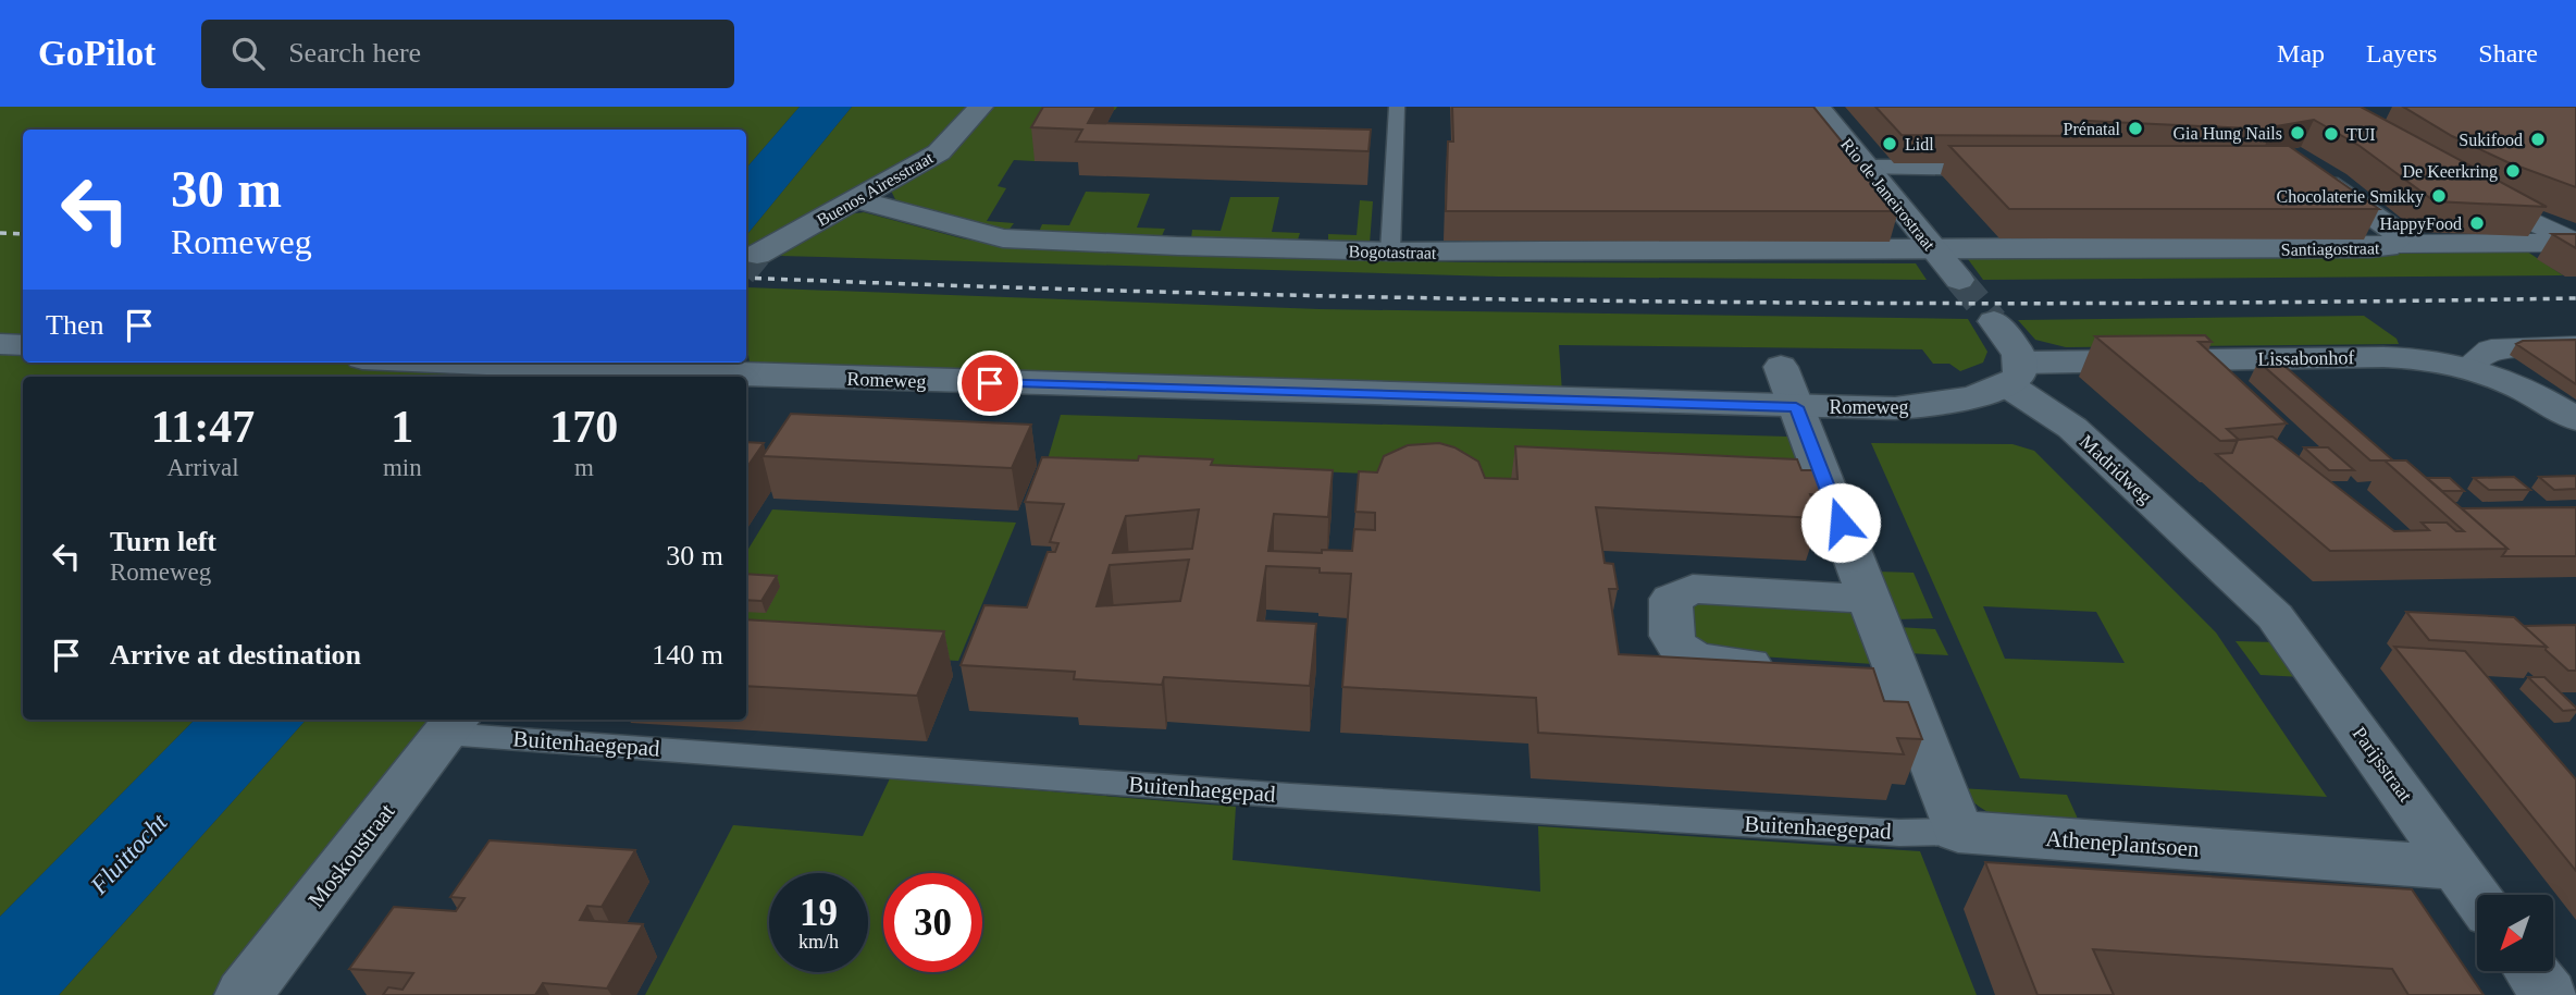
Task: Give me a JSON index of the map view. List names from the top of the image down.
{
  "streets": {
    "street": [
      "Buenos Airesstraat",
      "Rio de Janeirostraat",
      "Santiagostraat",
      "Bogotastraat",
      "Lissabonhof",
      "Romeweg",
      "Madridweg",
      "Parijsstraat",
      "Atheneplantsoen",
      "Moskoustraat"
    ],
    "lane": ["Buitenhaegepad"]
  },
  "crossings": [
    ["Buenos Airesstraat", "Bogotastraat"],
    ["Rio de Janeirostraat", "Santiagostraat"],
    ["Rio de Janeirostraat", "Bogotastraat"],
    ["Santiagostraat", "Bogotastraat"],
    ["Lissabonhof", "Romeweg"],
    ["Lissabonhof", "Madridweg"],
    ["Romeweg", "Madridweg"],
    ["Madridweg", "Parijsstraat"],
    ["Buitenhaegepad", "Atheneplantsoen"],
    ["Buitenhaegepad", "Moskoustraat"],
    ["Parijsstraat", "Atheneplantsoen"]
  ],
  "water": ["Fluittocht"],
  "places": [
    "Prénatal",
    "Gia Hung Nails",
    "TUI",
    "Sukifood",
    "Lidl",
    "De Keerkring",
    "Chocolaterie Smikky",
    "HappyFood"
  ],
  "north": "bottom left",
  "page": {
    "header": "GoPilot",
    "search": "Search here",
    "nav": ["Map", "Layers", "Share"],
    "turn": ["30 m", "Romeweg"],
    "then": "Then",
    "eta": [
      "11:47",
      "Arrival",
      "1",
      "min",
      "170",
      "m"
    ],
    "list": [
      {
        "name": "Turn left",
        "note": "Romeweg",
        "value": "30 m"
      },
      {
        "name": "Arrive at destination",
        "value": "140 m"
      }
    ],
    "speed": "19 km/h",
    "limit": "30"
  }
}
